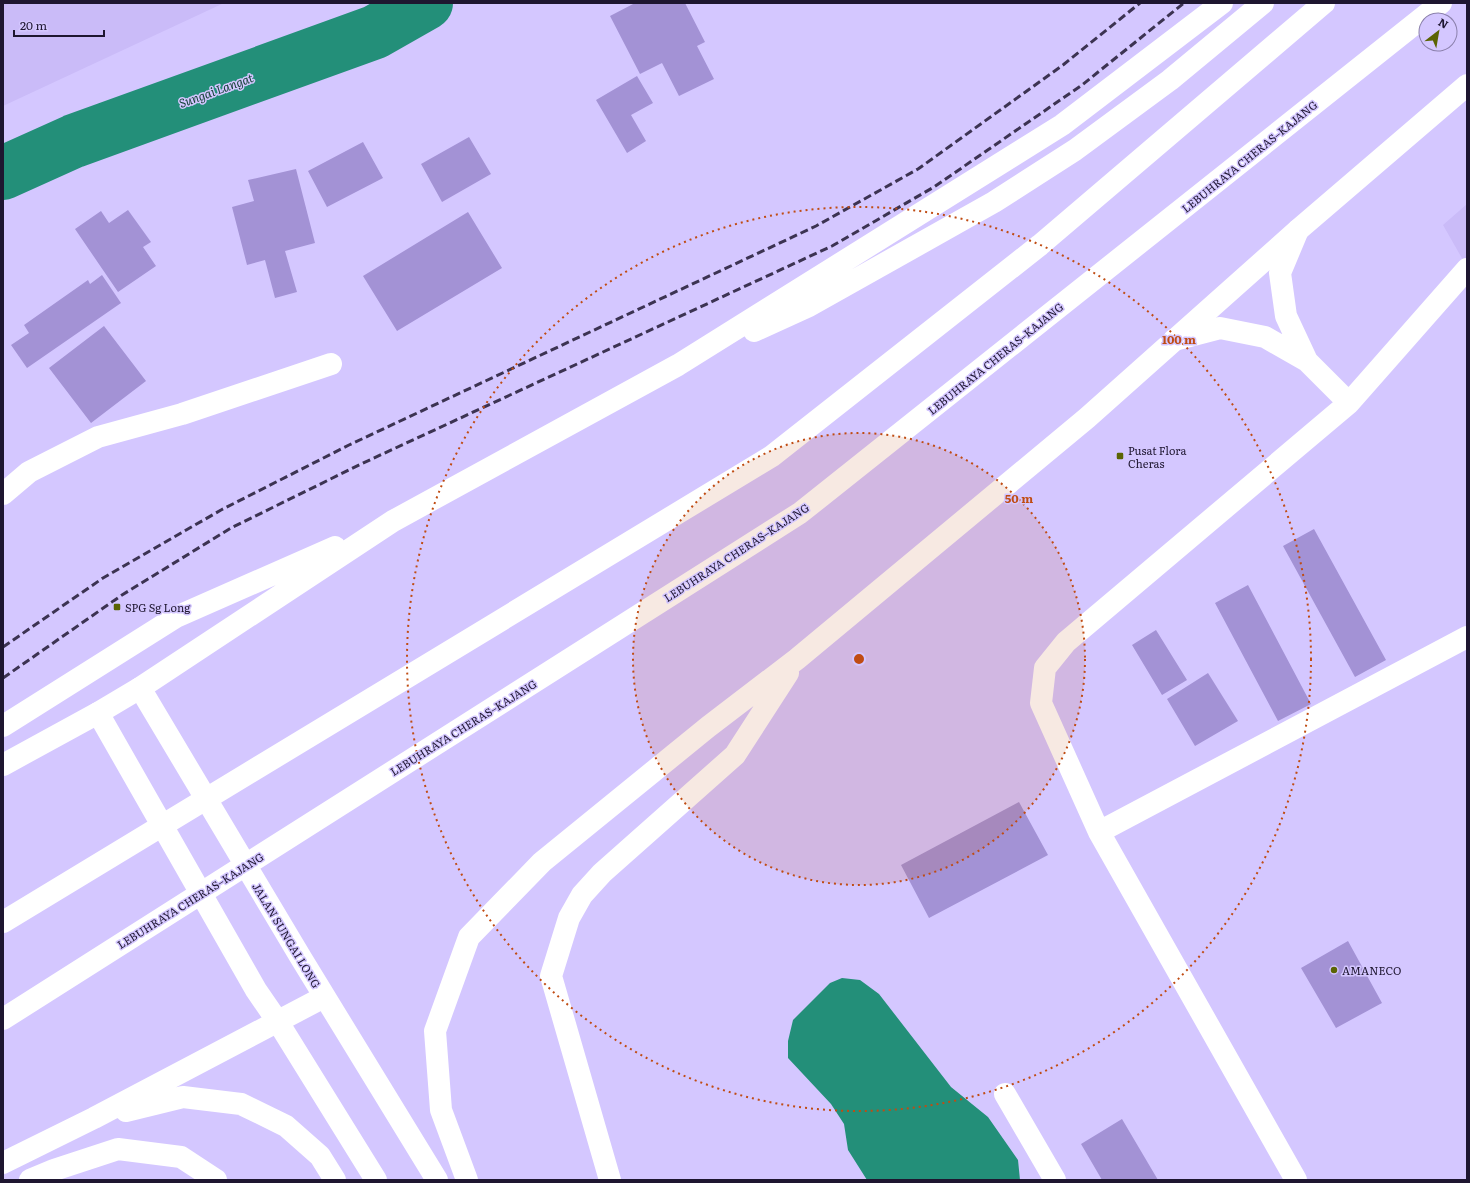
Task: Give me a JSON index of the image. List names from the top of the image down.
{
  "streets": {
    "main road": ["LEBUHRAYA CHERAS–KAJANG", "JALAN SUNGAI LONG"]
  },
  "water": ["Sungai Langat"],
  "places": {
    "transit": ["Pusat Flora Cheras", "SPG Sg Long"],
    "other": ["AMANECO"]
  },
  "scale_bar": "20 m",
  "north": "top right",
  "rings": ["100 m", "50 m"]
}
